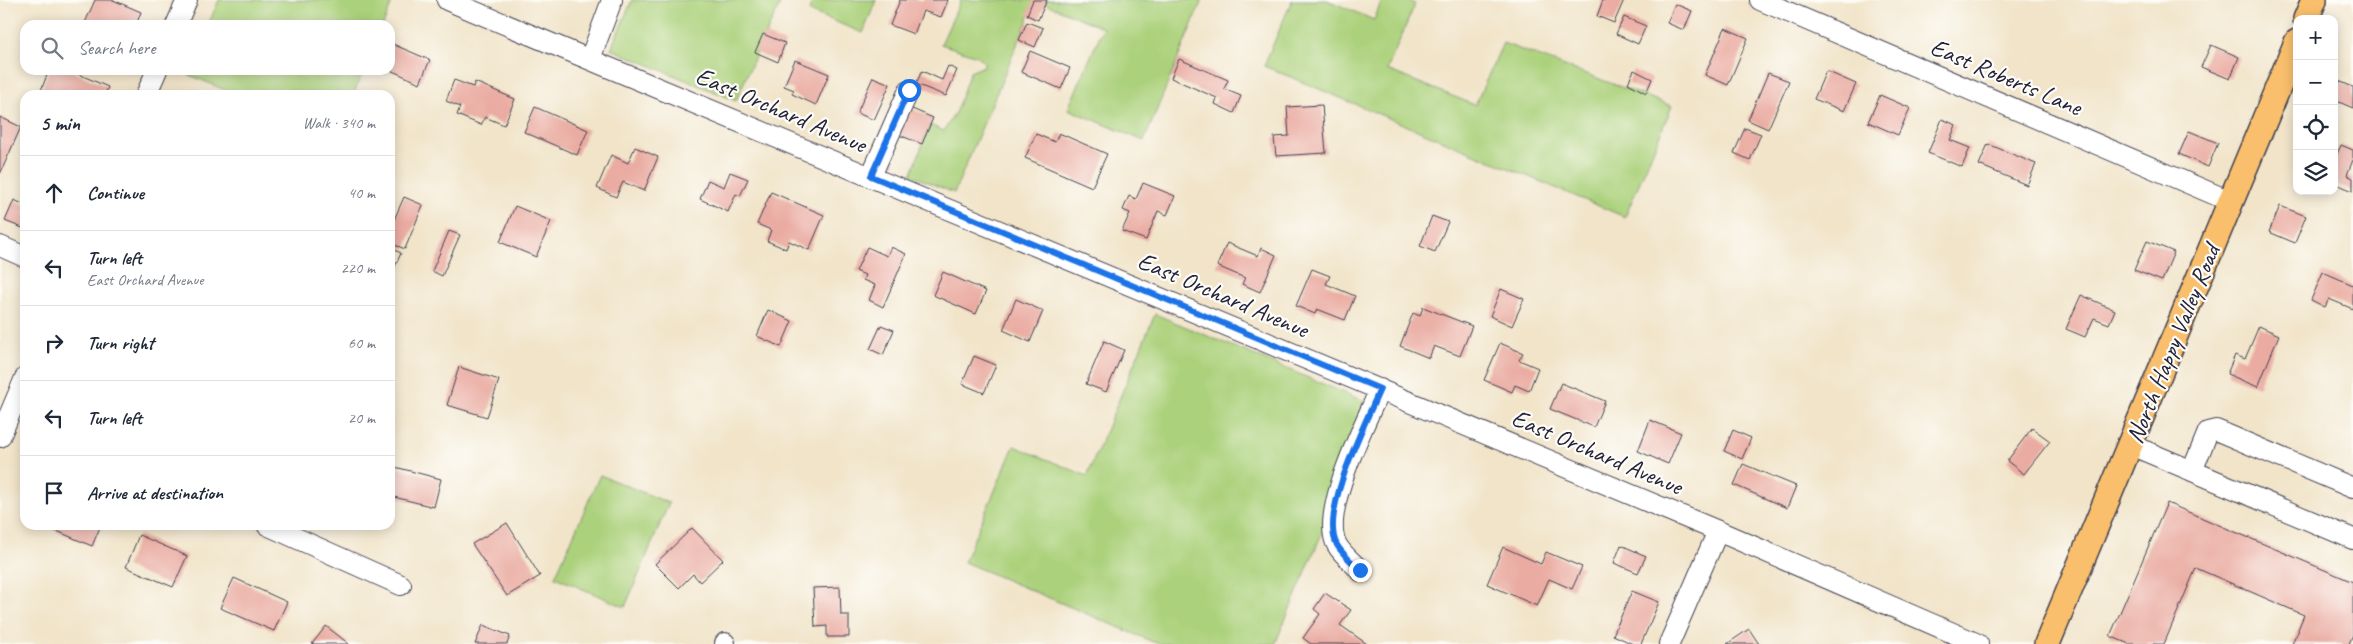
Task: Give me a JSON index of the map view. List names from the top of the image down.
{
  "streets": {
    "main road": ["North Happy Valley Road"],
    "street": ["East Roberts Lane", "East Orchard Avenue"]
  },
  "crossings": [
    ["East Roberts Lane", "North Happy Valley Road"]
  ],
  "page": {
    "map_buttons": ["+", "−"],
    "search": "Search here",
    "heading": ["5 min", "Walk · 340 m"],
    "list": [
      ["Continue", "40 m"],
      ["Turn left", "East Orchard Avenue", "220 m"],
      ["Turn right", "60 m"],
      ["Turn left", "20 m"],
      "Arrive at destination"
    ]
  }
}
